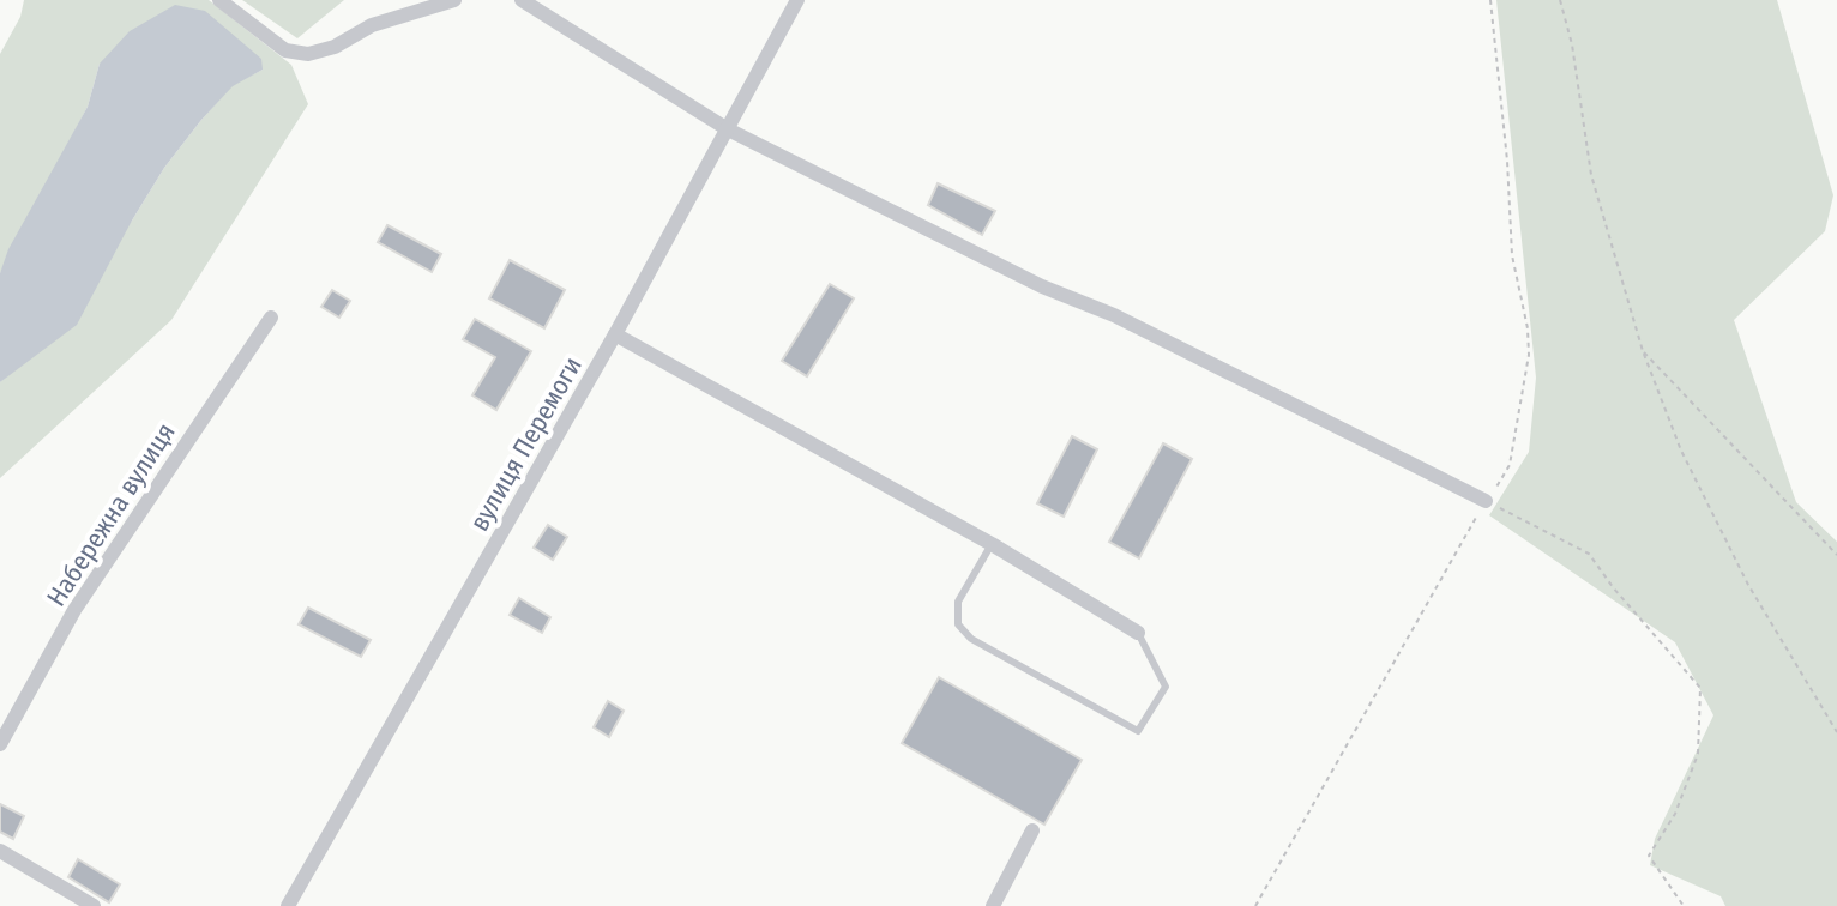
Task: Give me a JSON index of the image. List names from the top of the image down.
{
  "streets": {
    "street": ["вулиця Перемоги", "Набережна вулиця"]
  }
}
